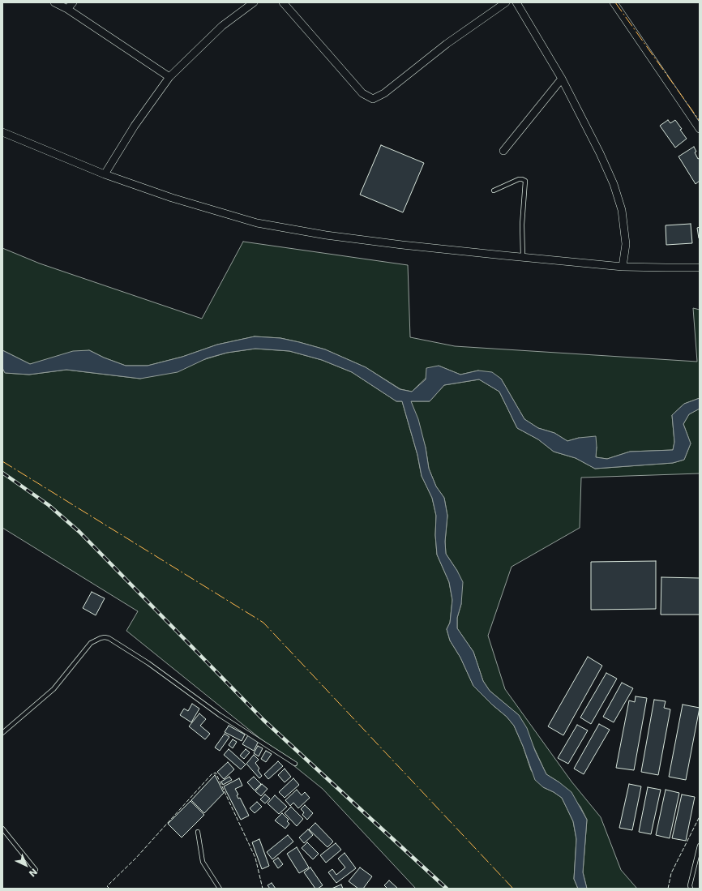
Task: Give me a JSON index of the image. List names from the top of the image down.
{
  "north": "bottom right"
}
